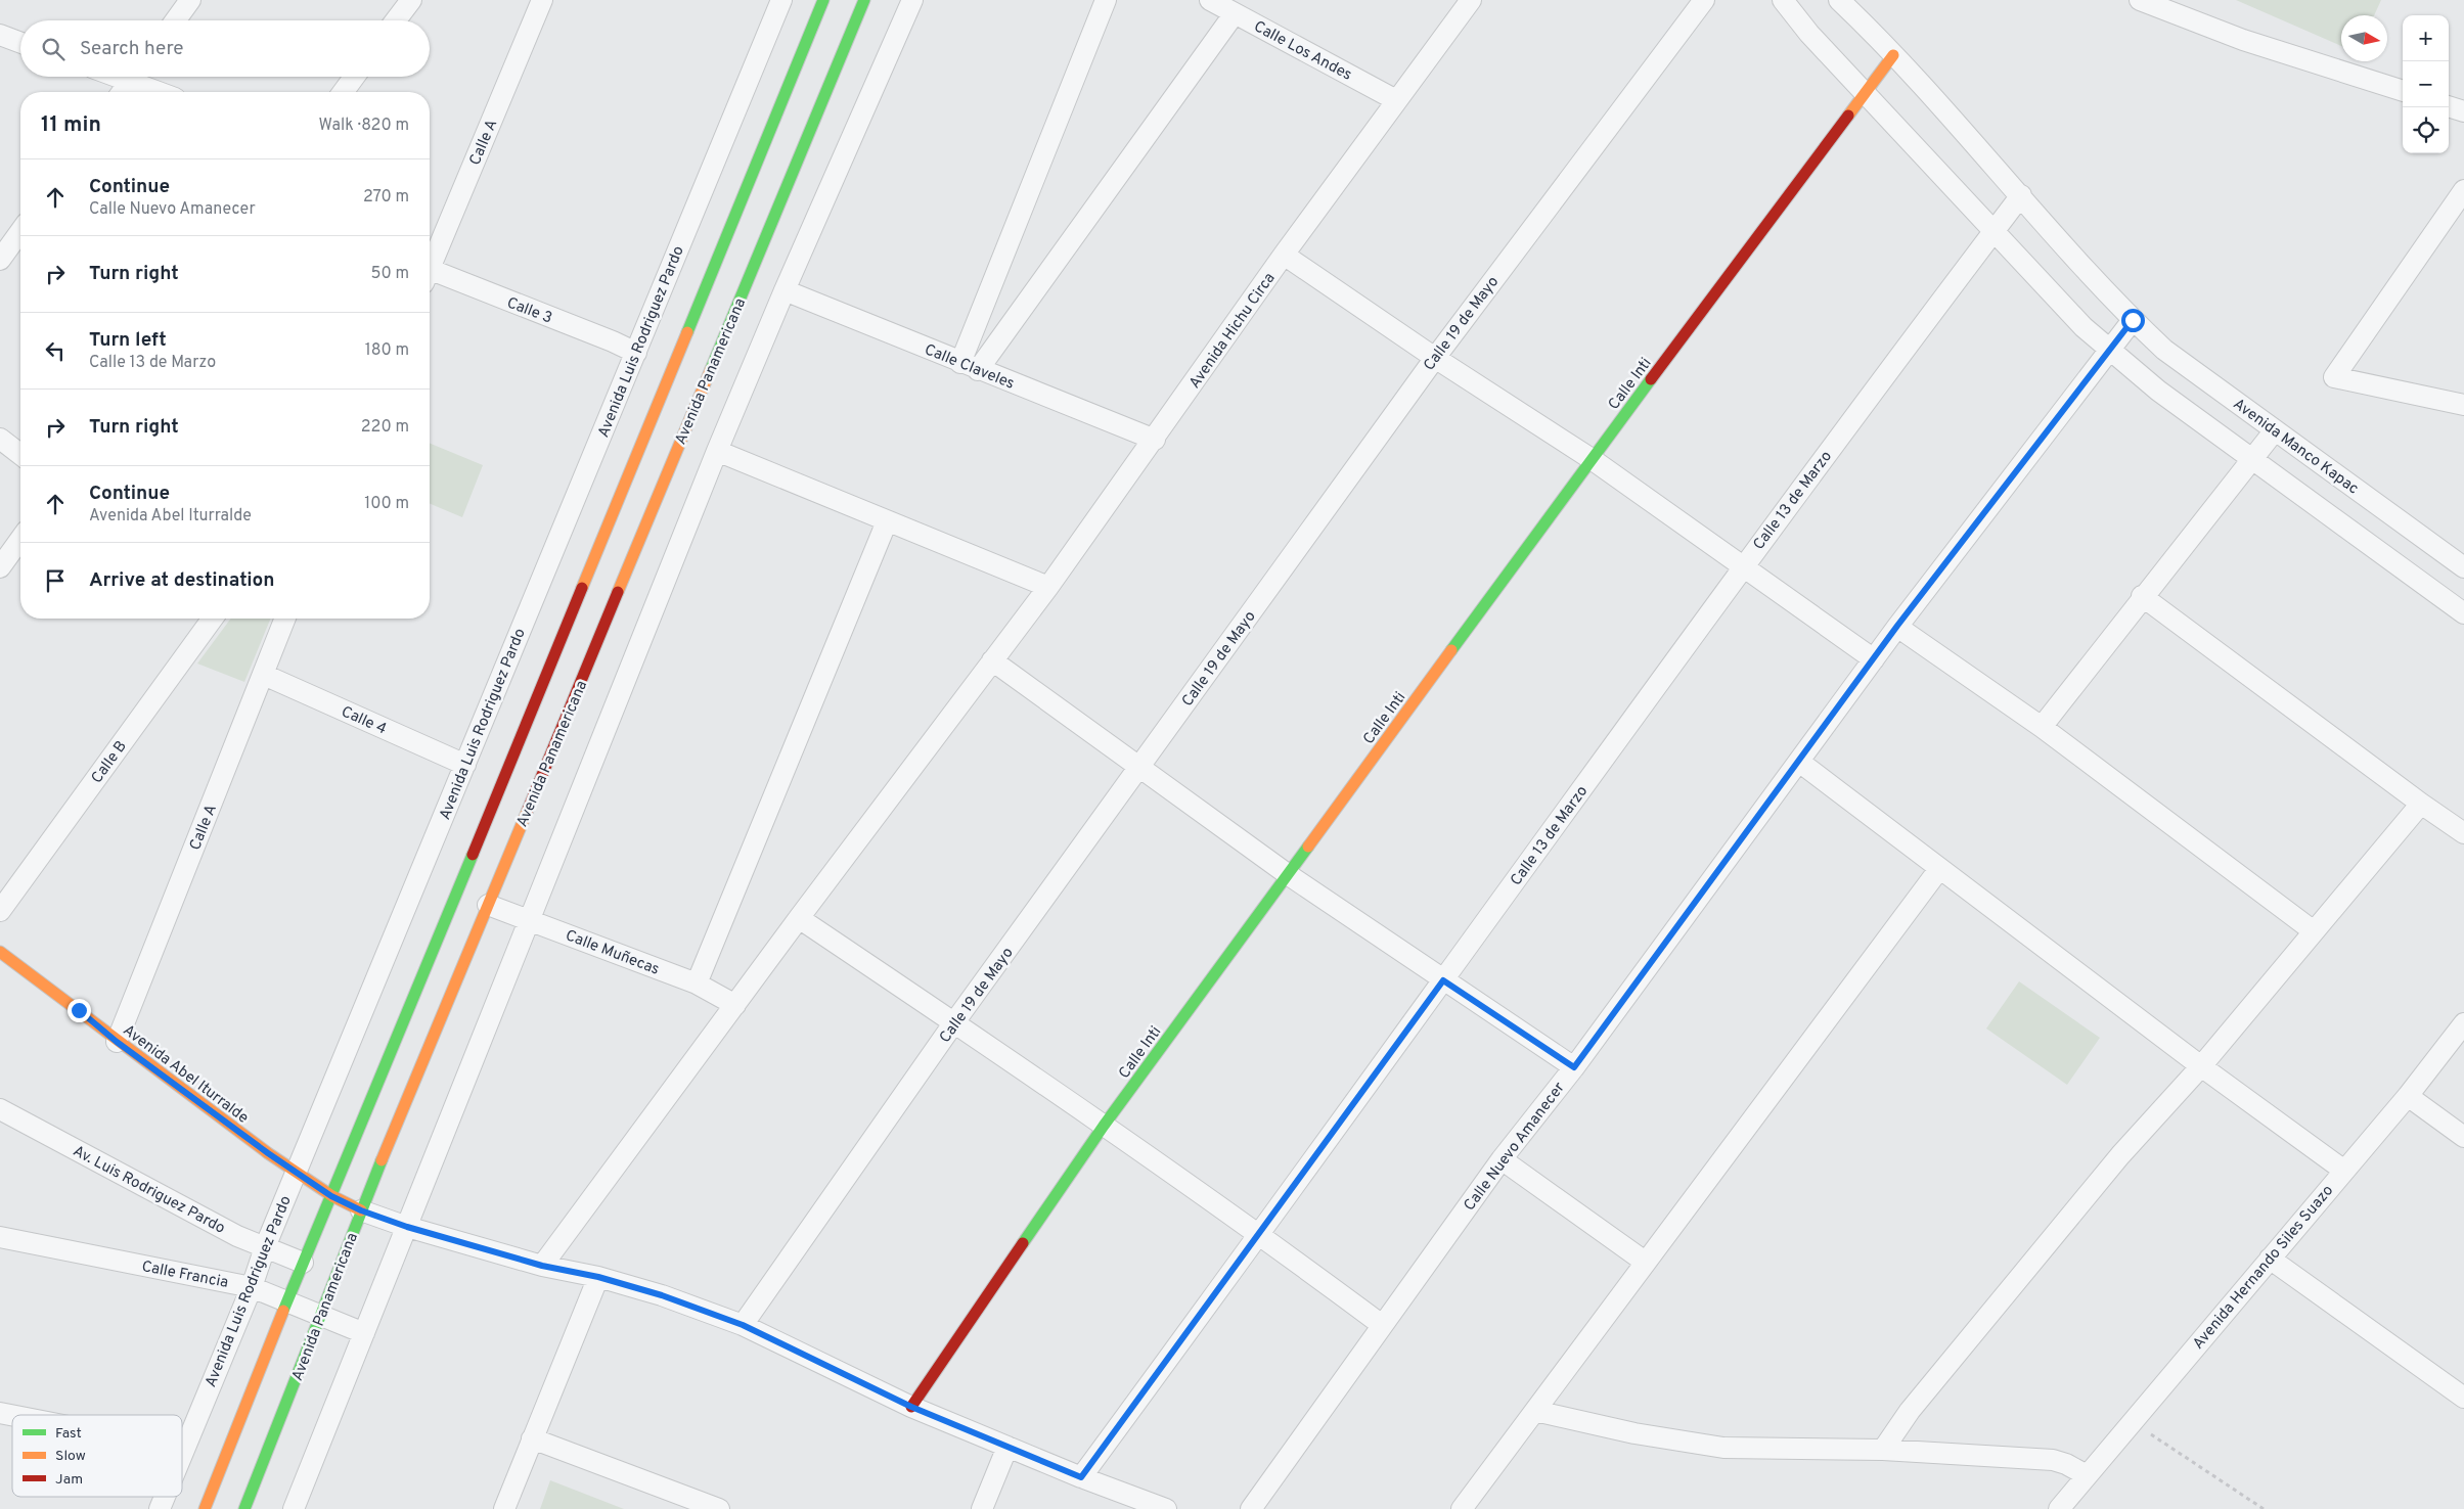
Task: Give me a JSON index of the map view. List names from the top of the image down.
{
  "streets": {
    "main road": ["Avenida Panamericana", "Calle Inti", "Avenida Abel Iturralde"],
    "street": [
      "Calle Los Andes",
      "Calle A",
      "Calle 3",
      "Calle 19 de Mayo",
      "Avenida Hichu Circa",
      "Avenida Luis Rodriguez Pardo",
      "Calle Claveles",
      "Avenida Manco Kapac",
      "Calle 13 de Marzo",
      "Calle 4",
      "Calle B",
      "Calle Muñecas",
      "Calle Nuevo Amanecer",
      "Av. Luis Rodriguez Pardo",
      "Avenida Hernando Siles Suazo",
      "Calle Francia"
    ]
  },
  "crossings": [
    ["Calle Los Andes", "Avenida Hichu Circa"],
    ["Calle A", "Calle 4"],
    ["Calle A", "Avenida Abel Iturralde"],
    ["Calle 3", "Avenida Luis Rodriguez Pardo"],
    ["Avenida Hichu Circa", "Calle Claveles"],
    ["Avenida Hichu Circa", "Calle Muñecas"],
    ["Avenida Luis Rodriguez Pardo", "Calle 4"],
    ["Avenida Luis Rodriguez Pardo", "Avenida Abel Iturralde"],
    ["Avenida Luis Rodriguez Pardo", "Av. Luis Rodriguez Pardo"],
    ["Avenida Luis Rodriguez Pardo", "Calle Francia"],
    ["Avenida Panamericana", "Calle Muñecas"],
    ["Avenida Panamericana", "Avenida Abel Iturralde"],
    ["Avenida Panamericana", "Calle Francia"],
    ["Calle Inti", "Avenida Manco Kapac"],
    ["Avenida Manco Kapac", "Calle 13 de Marzo"],
    ["Avenida Manco Kapac", "Calle Nuevo Amanecer"]
  ],
  "legend": ["Fast", "Slow", "Jam"],
  "north": "right",
  "page": {
    "map_buttons": ["+", "−"],
    "search": "Search here",
    "heading": ["11 min", "Walk · 820 m"],
    "list": [
      ["Continue", "Calle Nuevo Amanecer", "270 m"],
      ["Turn right", "50 m"],
      ["Turn left", "Calle 13 de Marzo", "180 m"],
      ["Turn right", "220 m"],
      ["Continue", "Avenida Abel Iturralde", "100 m"],
      "Arrive at destination"
    ]
  }
}
